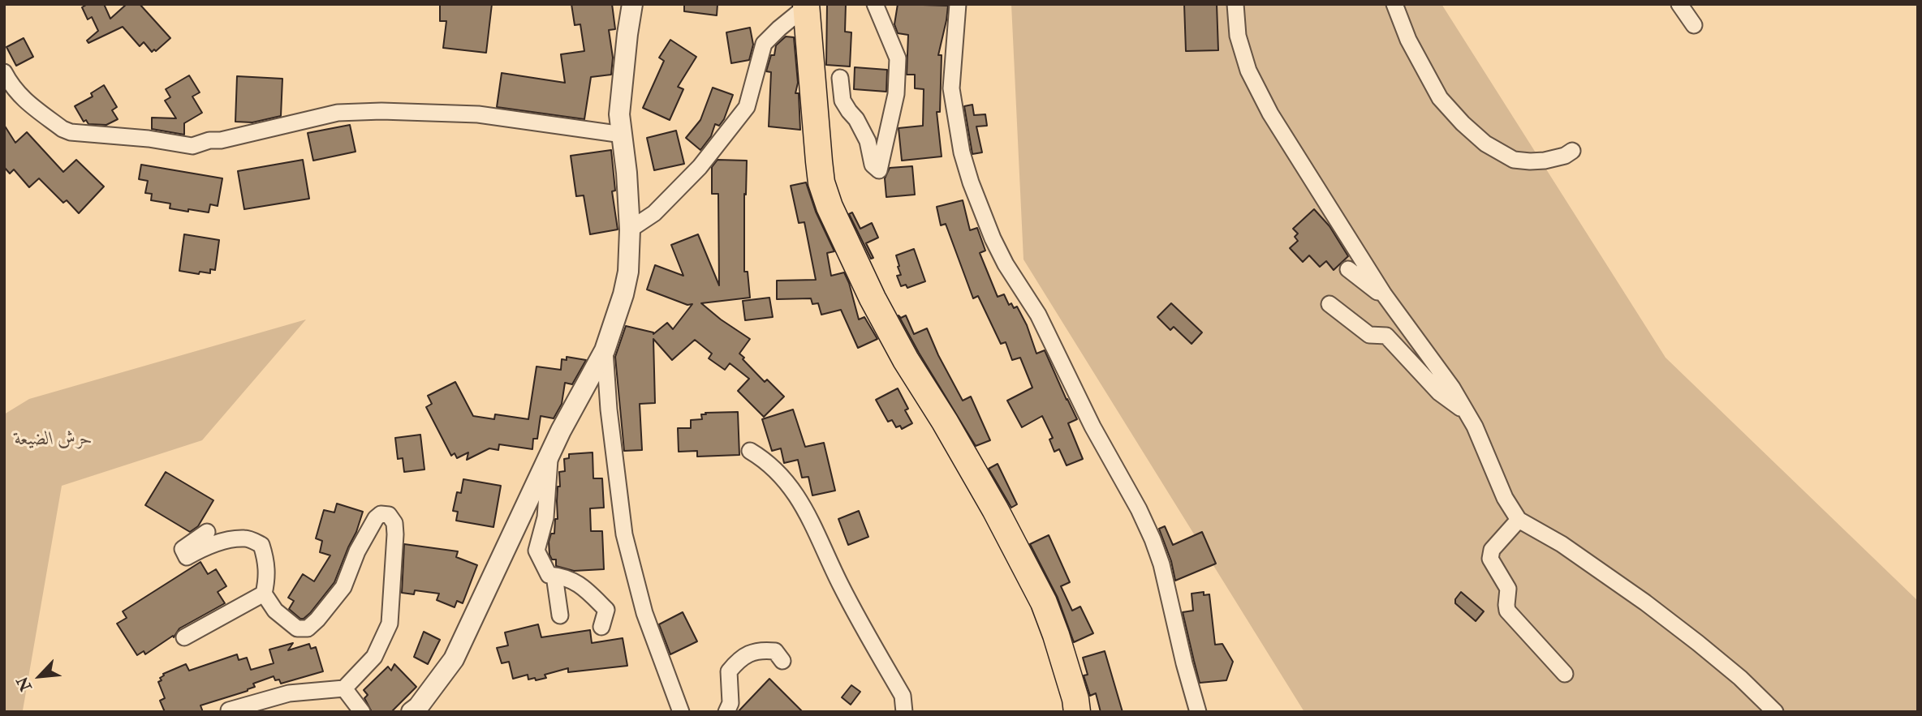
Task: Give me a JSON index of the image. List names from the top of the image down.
{
  "parks": ["حرش الضيعة"],
  "north": "bottom left"
}
